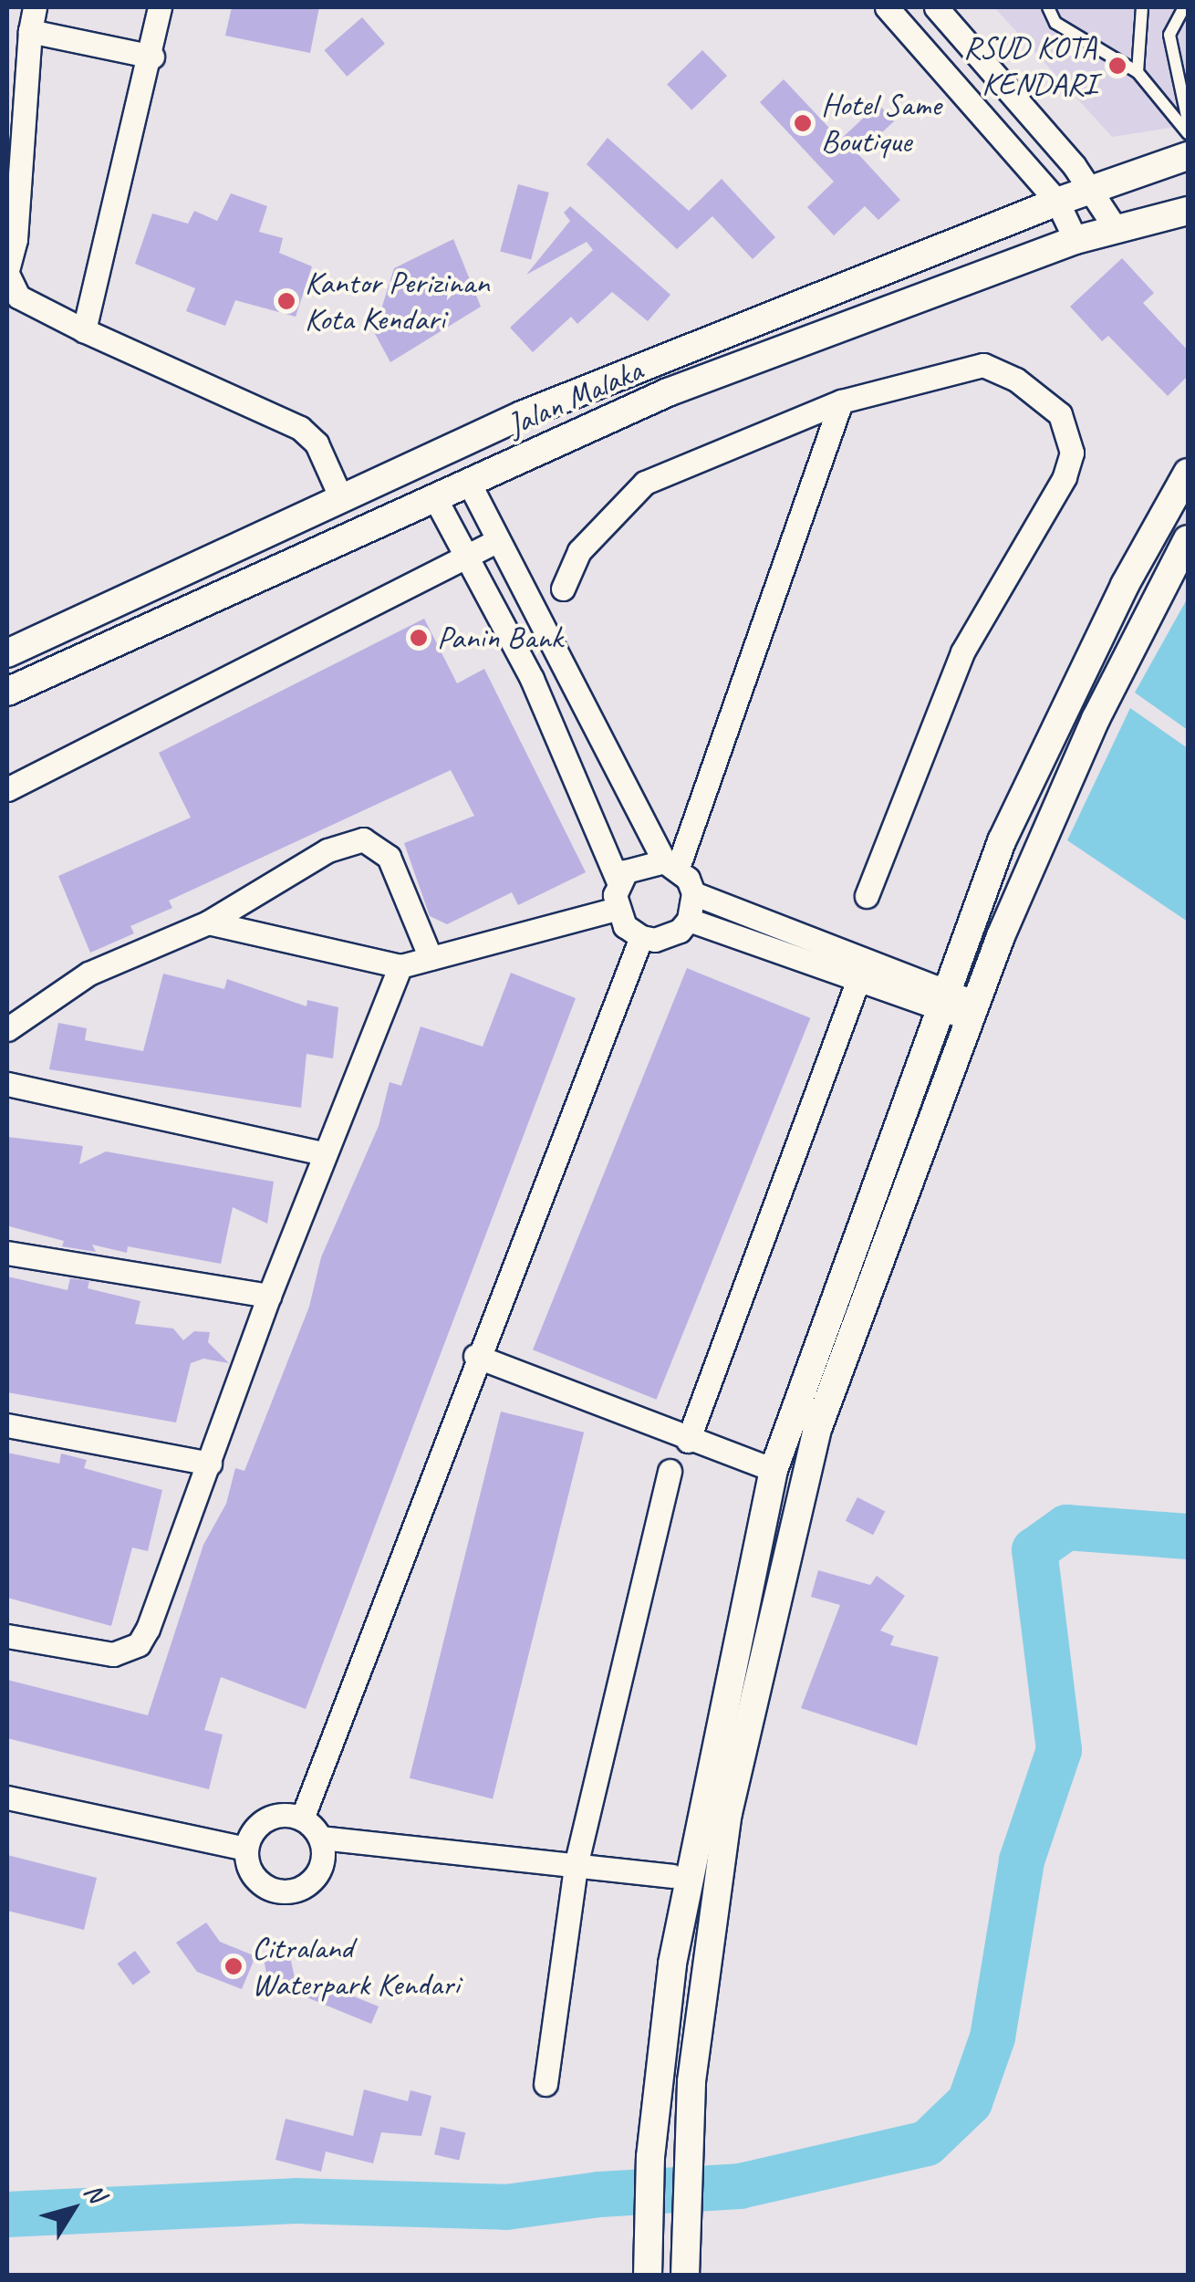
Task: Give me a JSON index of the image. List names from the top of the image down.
{
  "streets": {
    "street": ["Jalan Malaka"]
  },
  "places": [
    "RSUD KOTA KENDARI",
    "Hotel Same Boutique",
    "Kantor Perizinan Kota Kendari",
    "Panin Bank",
    "Citraland Waterpark Kendari"
  ],
  "north": "top right"
}
